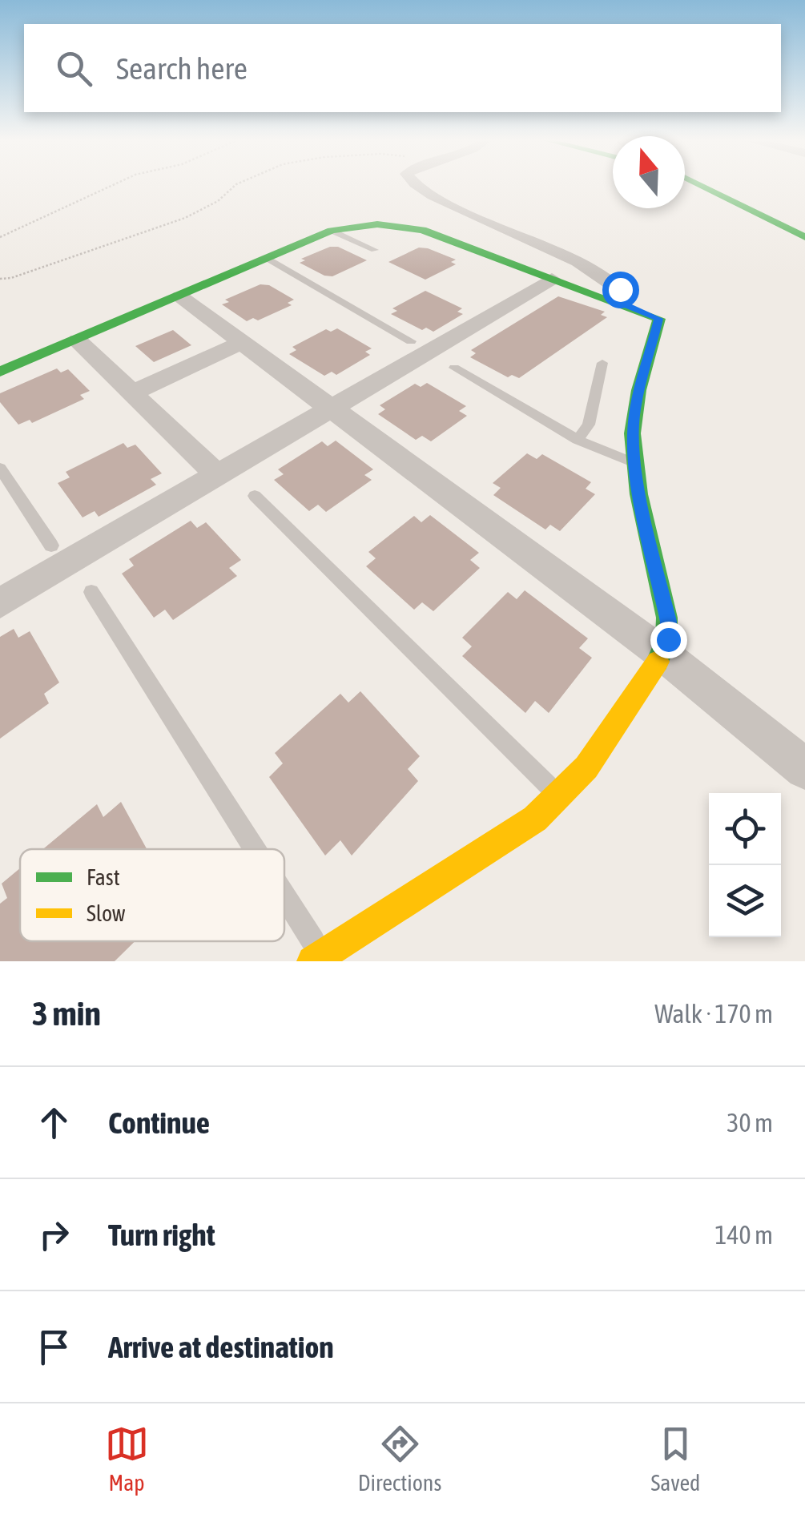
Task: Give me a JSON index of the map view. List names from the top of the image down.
{
  "legend": ["Fast", "Slow"],
  "north": "top",
  "page": {
    "search": "Search here",
    "heading": ["3 min", "Walk · 170 m"],
    "list": [
      ["Continue", "30 m"],
      ["Turn right", "140 m"],
      "Arrive at destination"
    ],
    "nav": ["Map", "Directions", "Saved"]
  }
}
